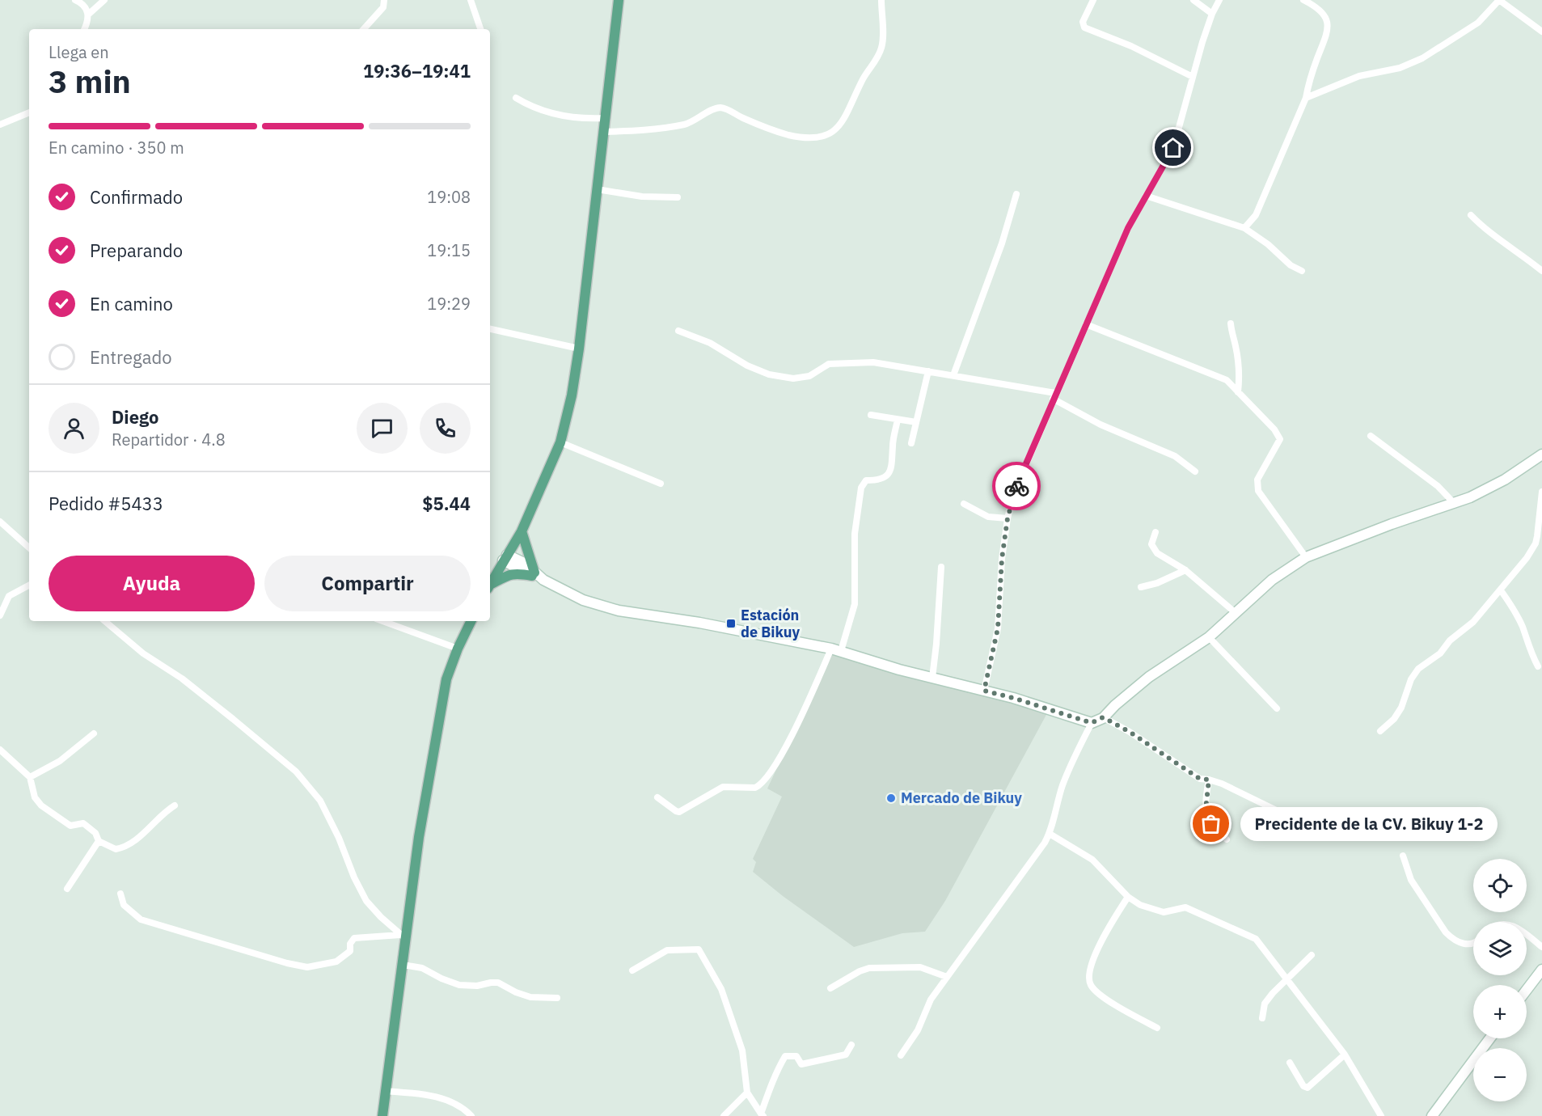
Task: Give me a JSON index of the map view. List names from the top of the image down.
{
  "places": {
    "transit": ["Estación de Bikuy"],
    "other": ["Mercado de Bikuy", "Precidente de la CV. Bikuy 1-2"]
  },
  "page": {
    "heading": ["3 min", "Llega en", "19:36–19:41"],
    "panel": [
      "Diego",
      "Repartidor · 4.8",
      "Pedido #5433",
      "$5.44"
    ],
    "bar": "En camino · 350 m",
    "list": [
      ["Confirmado", "19:08"],
      ["Preparando", "19:15"],
      ["En camino", "19:29"],
      "Entregado"
    ],
    "buttons": ["Ayuda", "Compartir"],
    "bubble": "Precidente de la CV. Bikuy 1-2",
    "map_buttons": ["+", "−"]
  }
}
